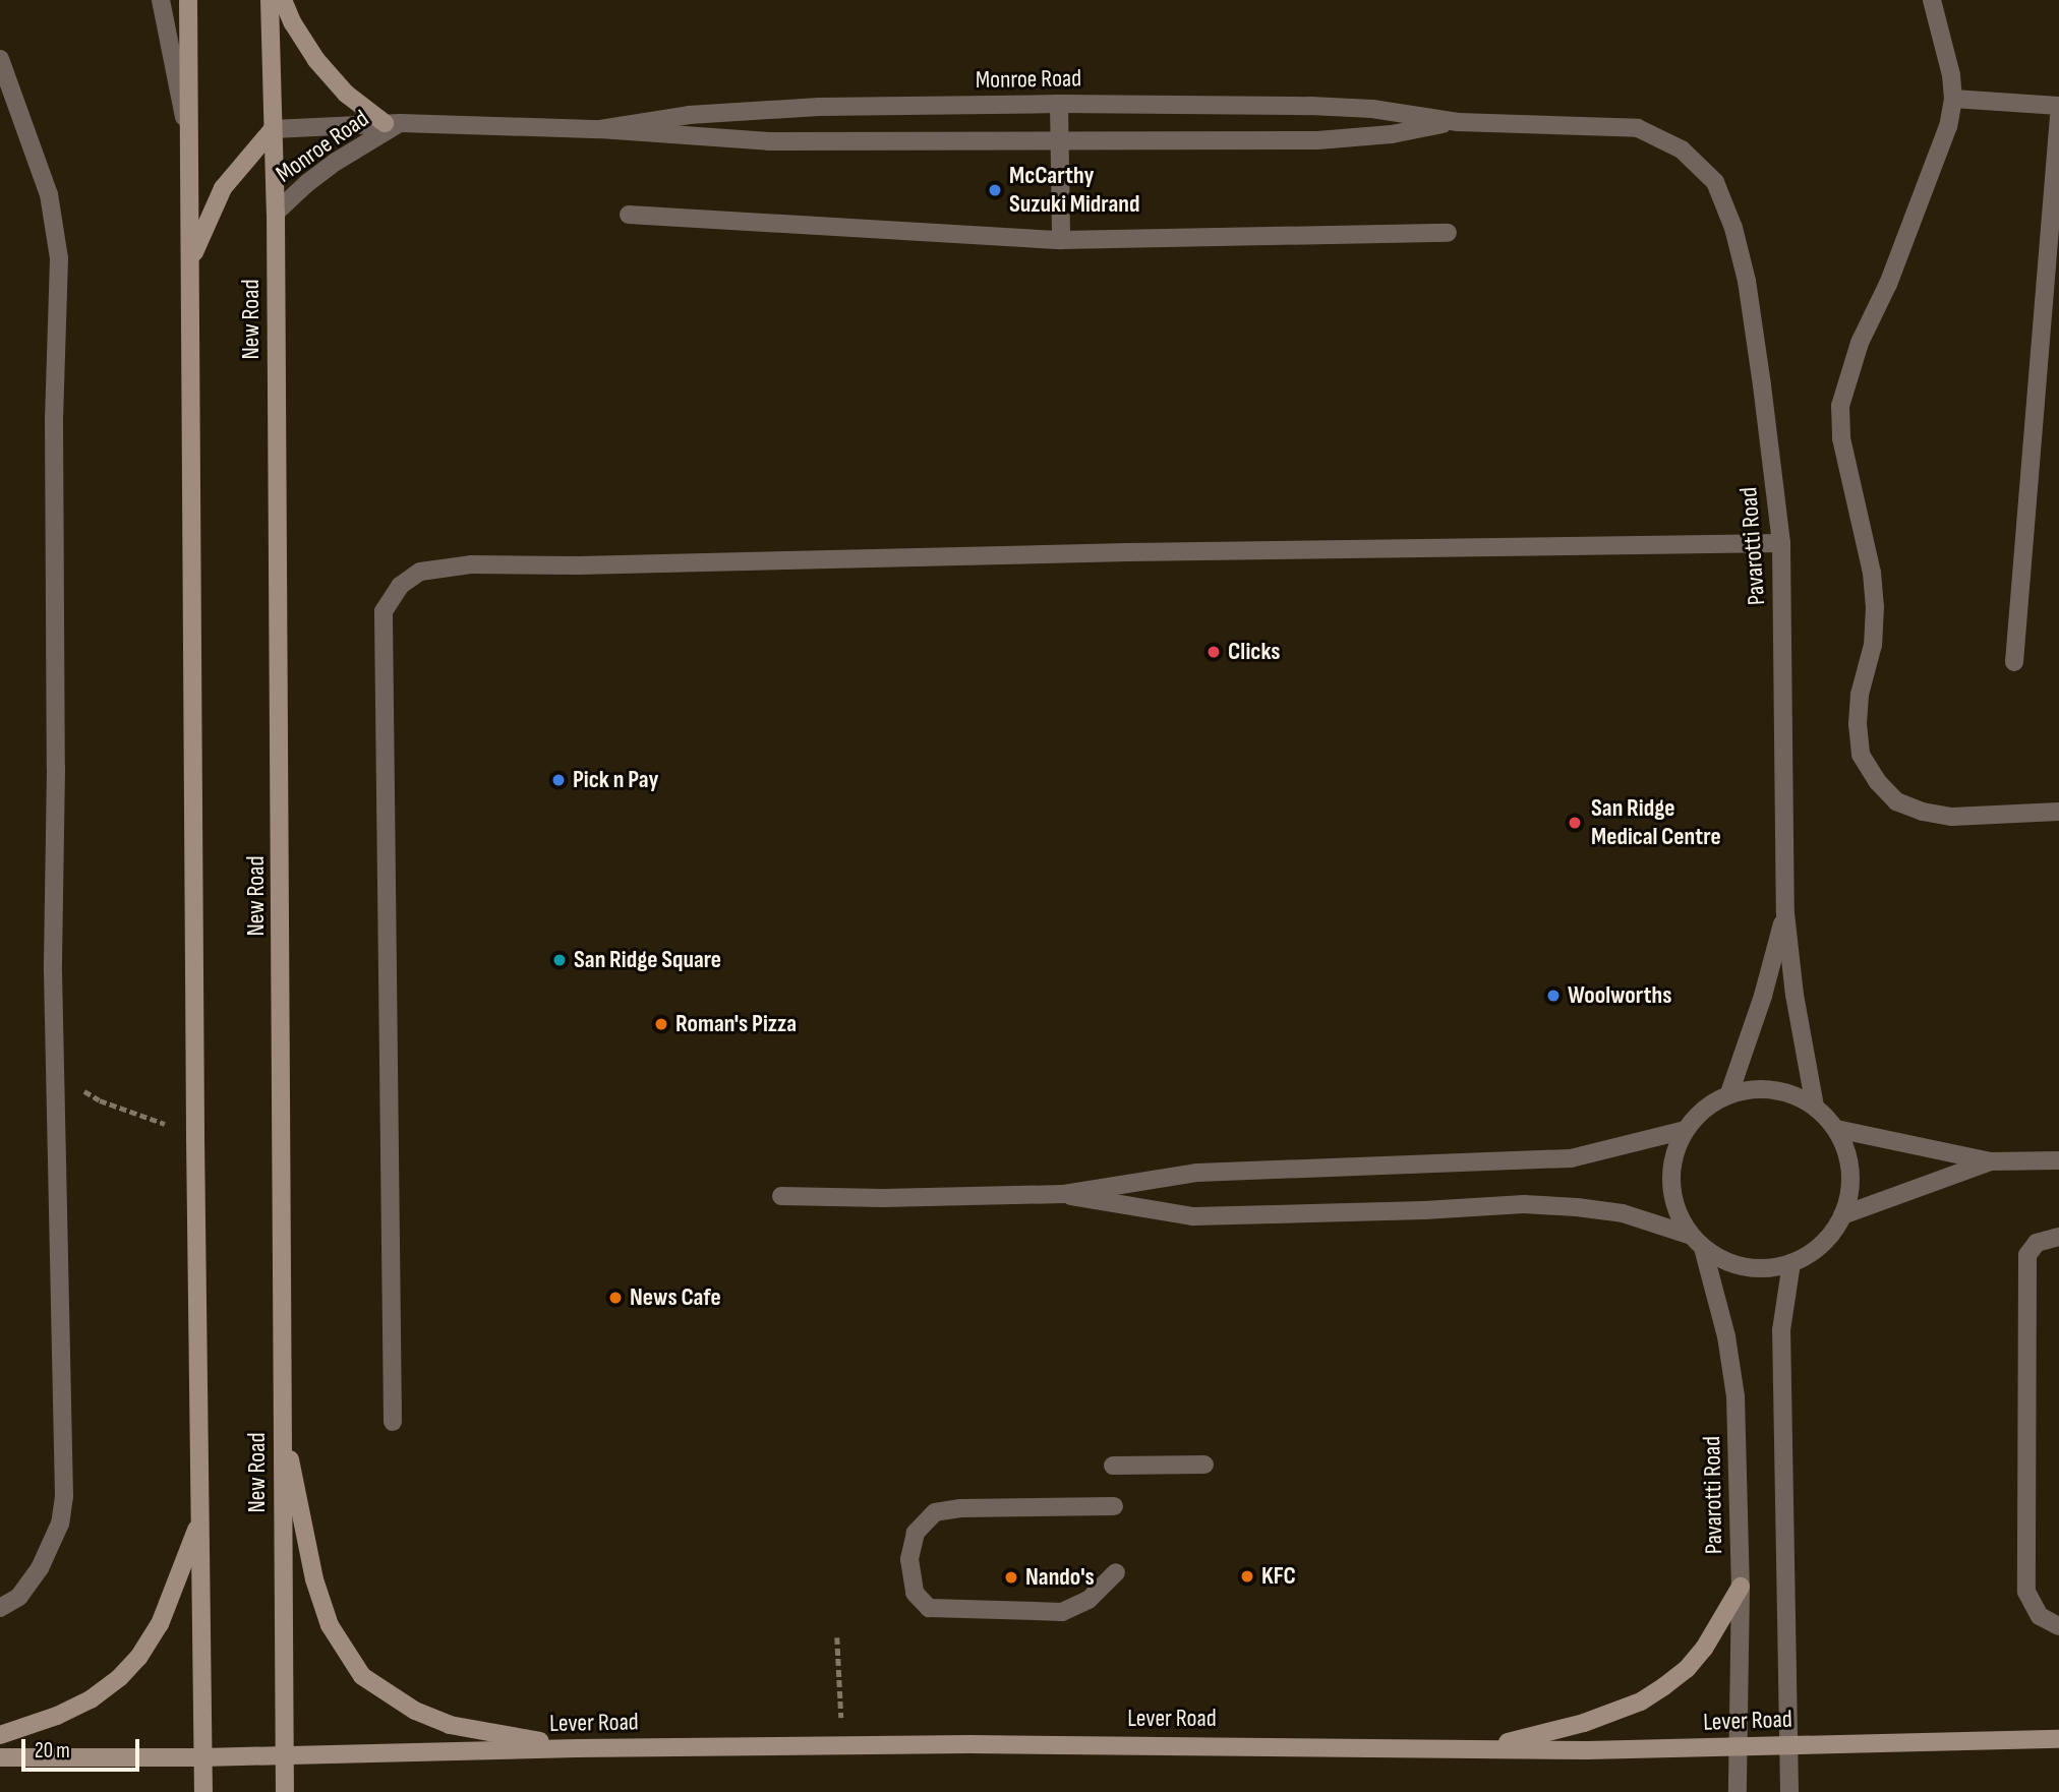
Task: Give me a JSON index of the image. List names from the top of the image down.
{
  "streets": {
    "main road": ["New Road", "Lever Road"],
    "street": ["Monroe Road", "Pavarotti Road"]
  },
  "crossings": [
    ["Monroe Road", "New Road"],
    ["Monroe Road", "Pavarotti Road"],
    ["New Road", "Lever Road"],
    ["Pavarotti Road", "Lever Road"]
  ],
  "places": [
    "McCarthy Suzuki Midrand",
    "Clicks",
    "Pick n Pay",
    "San Ridge Medical Centre",
    "San Ridge Square",
    "Woolworths",
    "Roman's Pizza",
    "News Cafe",
    "KFC",
    "Nando's"
  ],
  "scale_bar": "20 m"
}
